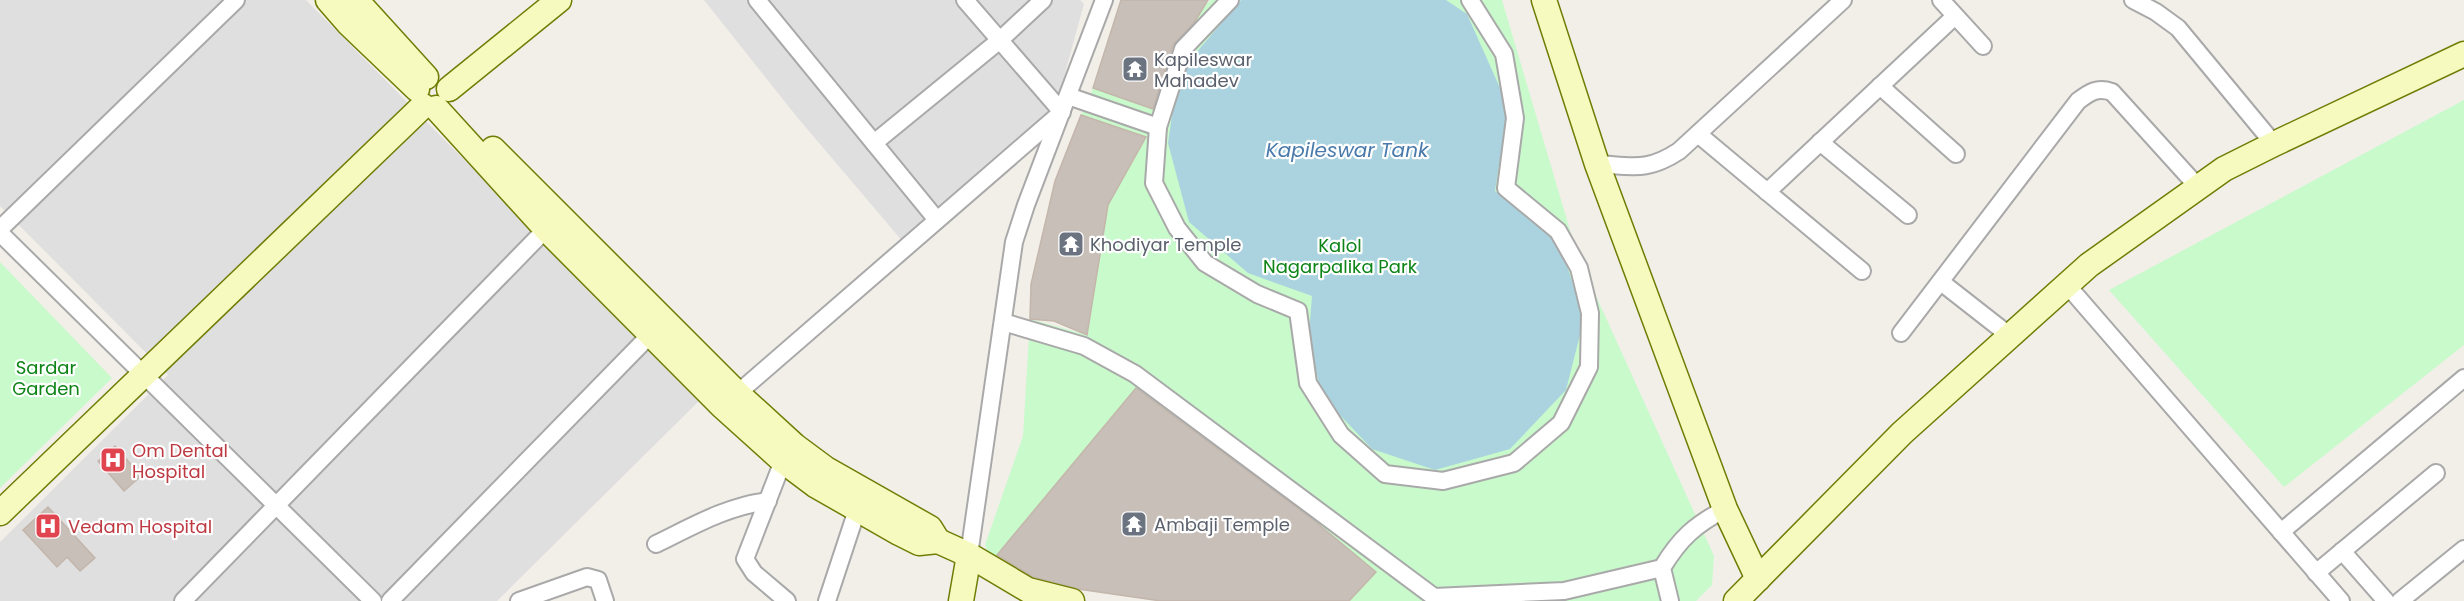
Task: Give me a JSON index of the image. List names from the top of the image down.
{
  "water": ["Kapileswar Tank"],
  "parks": ["Kalol Nagarpalika Park", "Sardar Garden"],
  "places": {
    "temple": ["Kapileswar Mahadev", "Khodiyar Temple", "Ambaji Temple"],
    "hospital": ["Om Dental Hospital", "Vedam Hospital"]
  }
}
